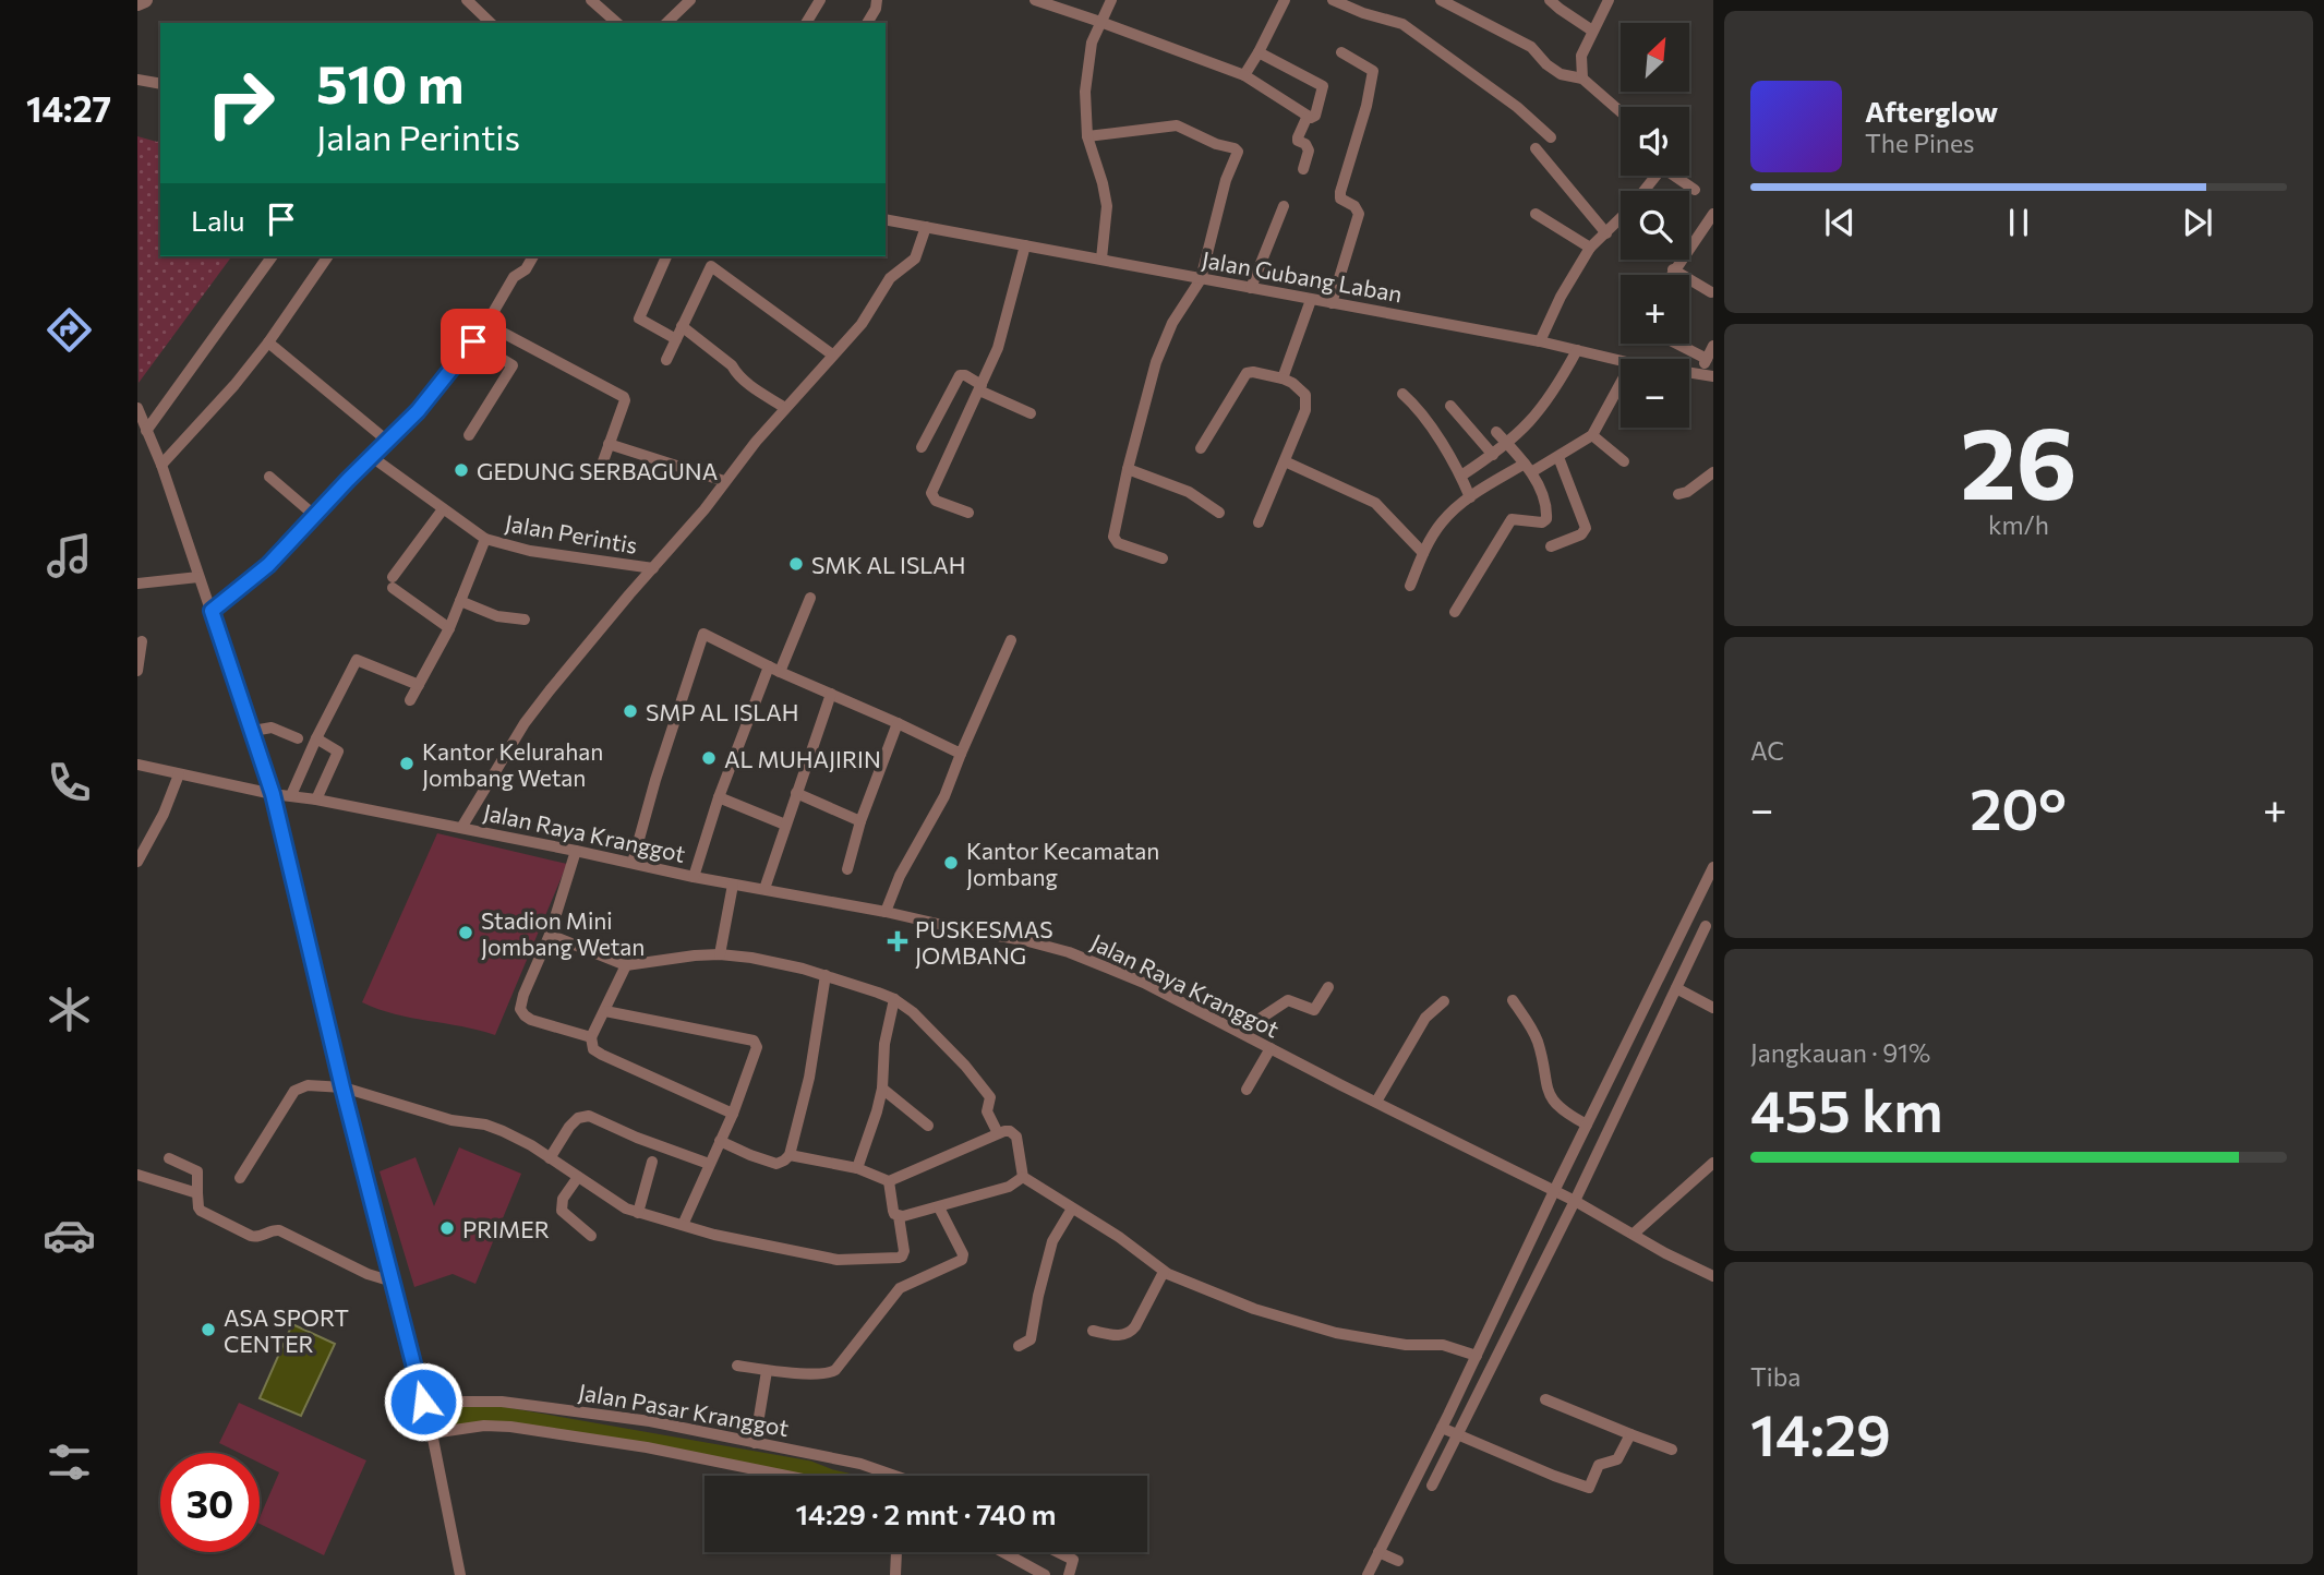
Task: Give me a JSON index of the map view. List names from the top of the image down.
{
  "streets": {
    "street": [
      "Jalan Gubang Laban",
      "Jalan Perintis",
      "Jalan Raya Kranggot",
      "Jalan Pasar Kranggot"
    ]
  },
  "places": {
    "other": [
      "GEDUNG SERBAGUNA",
      "SMK AL ISLAH",
      "SMP AL ISLAH",
      "AL MUHAJIRIN",
      "Kantor Kelurahan Jombang Wetan",
      "Kantor Kecamatan Jombang",
      "Stadion Mini Jombang Wetan",
      "PRIMER",
      "ASA SPORT CENTER"
    ],
    "health": ["PUSKESMAS JOMBANG"]
  },
  "north": "top right",
  "page": {
    "tabs": "14:27",
    "map_buttons": ["+", "−"],
    "turn": ["510 m", "Jalan Perintis"],
    "song": ["Afterglow", "The Pines"],
    "then": "Lalu",
    "tile": [
      ["26", "km/h"],
      "AC",
      ["Jangkauan · 91%", "455 km"],
      ["Tiba", "14:29"]
    ],
    "heat": ["−", "20°", "+"],
    "limit": "30",
    "trip": "14:29 · 2 mnt · 740 m"
  }
}
